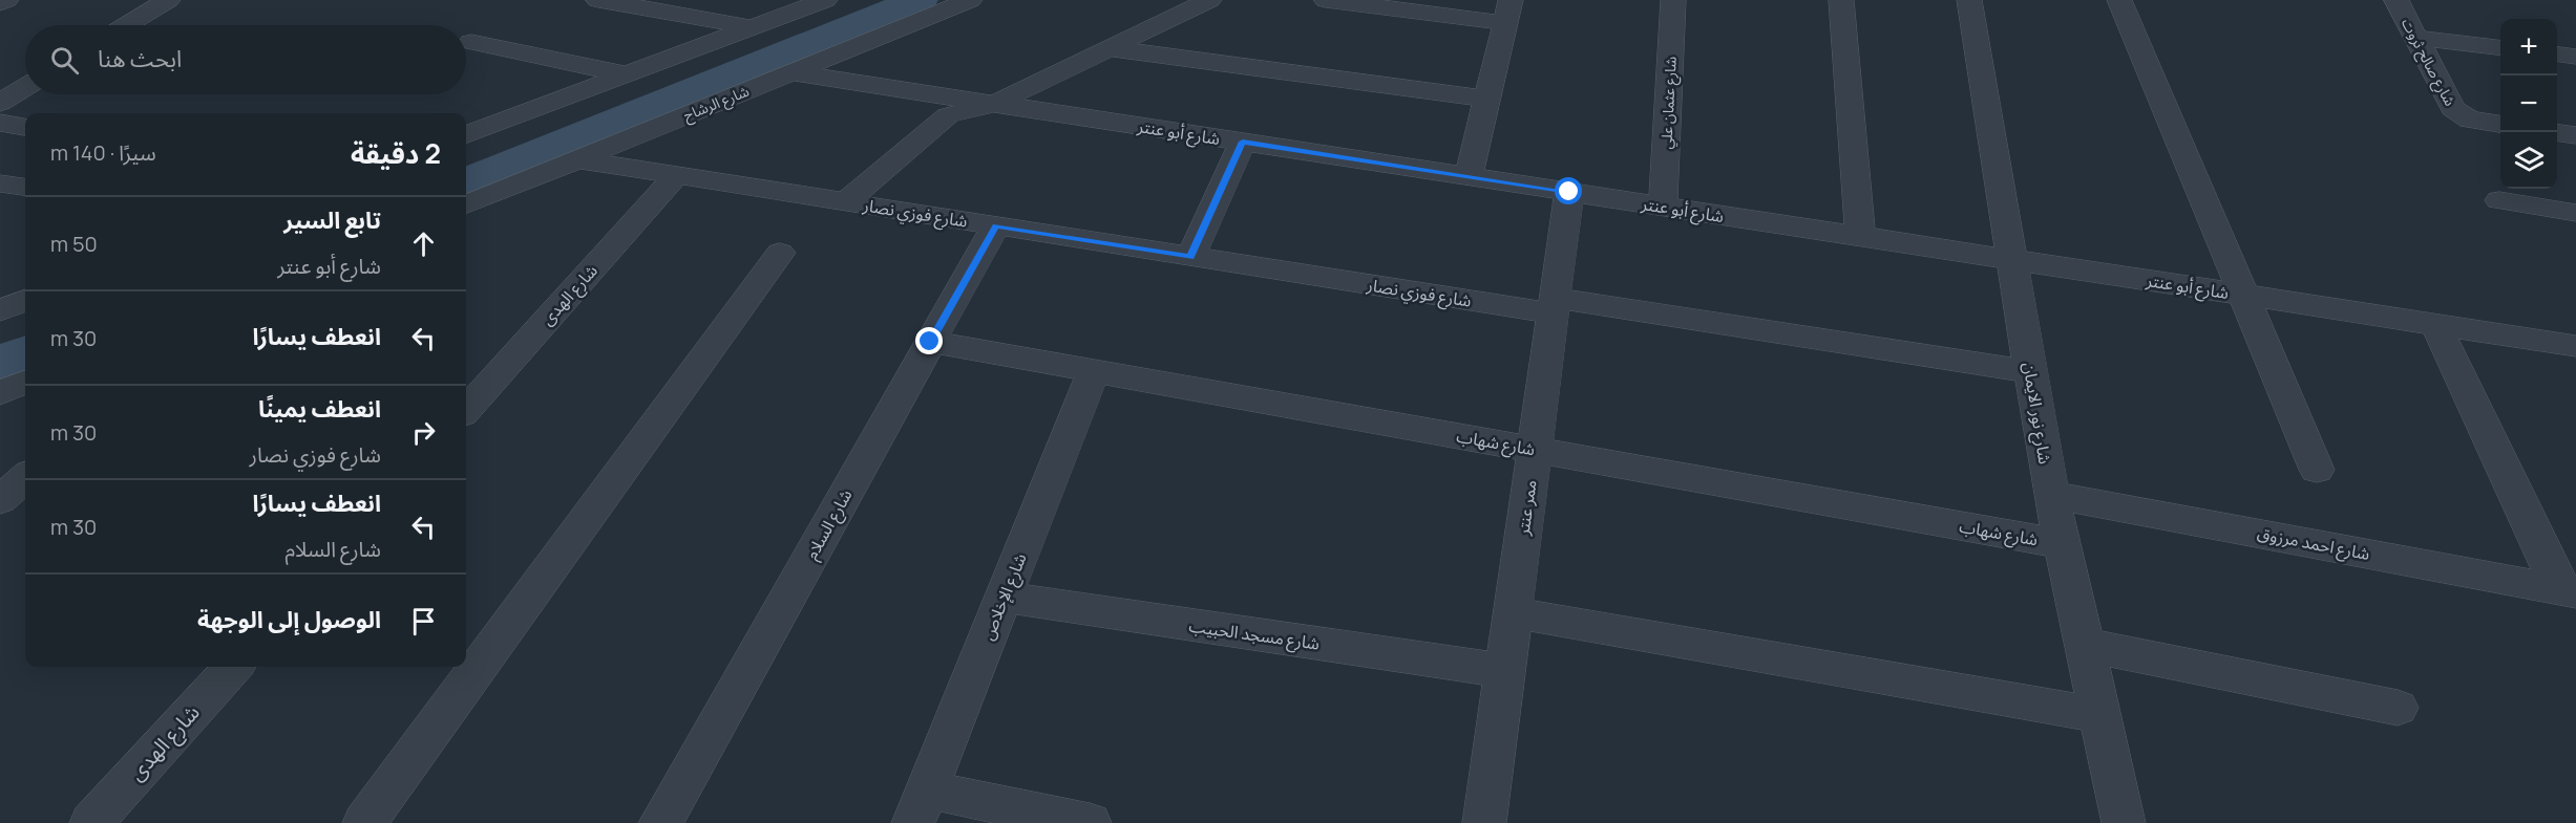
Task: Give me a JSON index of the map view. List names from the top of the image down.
{
  "streets": {
    "street": [
      "شارع صالح ثروت",
      "شارع الرشاح",
      "شارع عثمان علي",
      "شارع أبو عنتر",
      "شارع فوزي نصار",
      "شارع الهدى",
      "شارع نور الايمان",
      "شارع شهاب",
      "ممر عنتر",
      "شارع السلام",
      "شارع احمد مرزوق",
      "شارع الإخلاص",
      "شارع مسجد الحبيب"
    ]
  },
  "crossings": [
    ["شارع الرشاح", "شارع أبو عنتر"],
    ["شارع الرشاح", "شارع فوزي نصار"],
    ["شارع عثمان علي", "شارع أبو عنتر"],
    ["شارع أبو عنتر", "شارع نور الايمان"],
    ["شارع أبو عنتر", "ممر عنتر"],
    ["شارع فوزي نصار", "شارع الهدى"],
    ["شارع فوزي نصار", "شارع نور الايمان"],
    ["شارع فوزي نصار", "ممر عنتر"],
    ["شارع فوزي نصار", "شارع السلام"],
    ["شارع نور الايمان", "شارع شهاب"],
    ["شارع نور الايمان", "شارع احمد مرزوق"],
    ["شارع شهاب", "ممر عنتر"],
    ["شارع شهاب", "شارع السلام"],
    ["شارع شهاب", "شارع الإخلاص"],
    ["ممر عنتر", "شارع مسجد الحبيب"],
    ["شارع الإخلاص", "شارع مسجد الحبيب"]
  ],
  "page": {
    "map_buttons": ["+", "−"],
    "search": "ابحث هنا",
    "heading": ["2 دقيقة", "سيرًا · 140 m"],
    "list": [
      ["تابع السير", "شارع أبو عنتر", "50 m"],
      ["انعطف يسارًا", "30 m"],
      ["انعطف يمينًا", "شارع فوزي نصار", "30 m"],
      ["انعطف يسارًا", "شارع السلام", "30 m"],
      "الوصول إلى الوجهة"
    ]
  }
}
